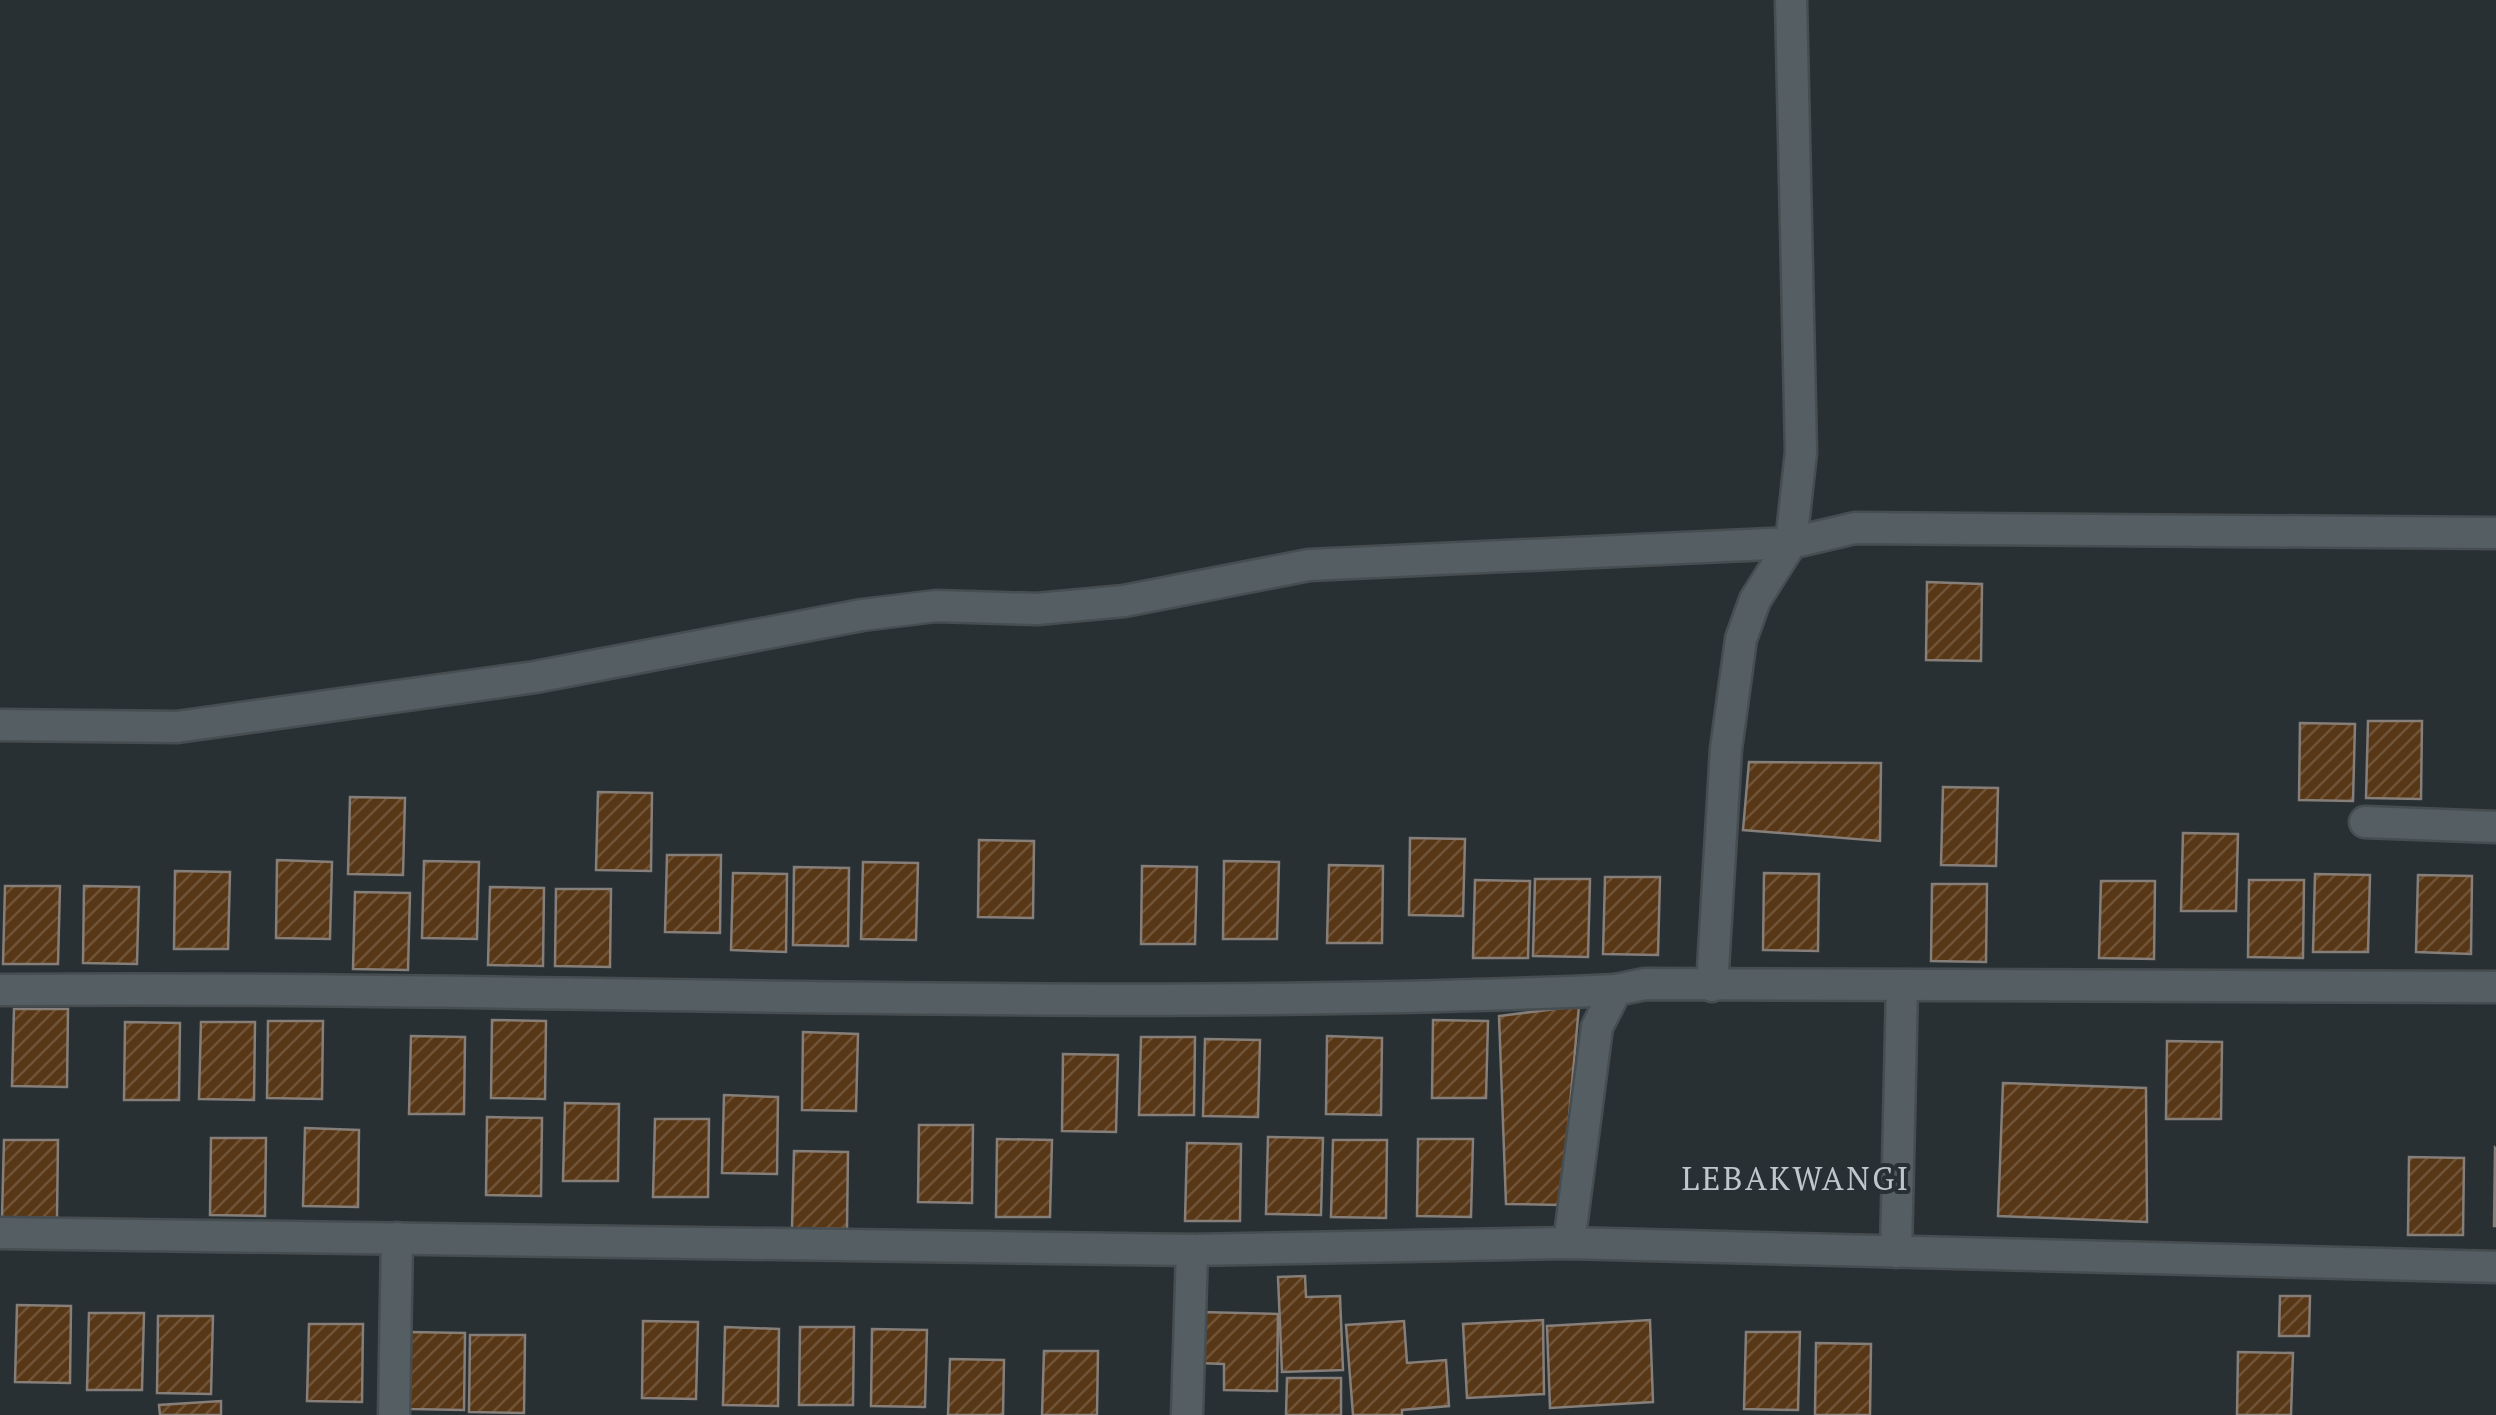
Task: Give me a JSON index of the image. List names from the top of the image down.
{
  "districts": ["LEBAKWANGI"]
}
